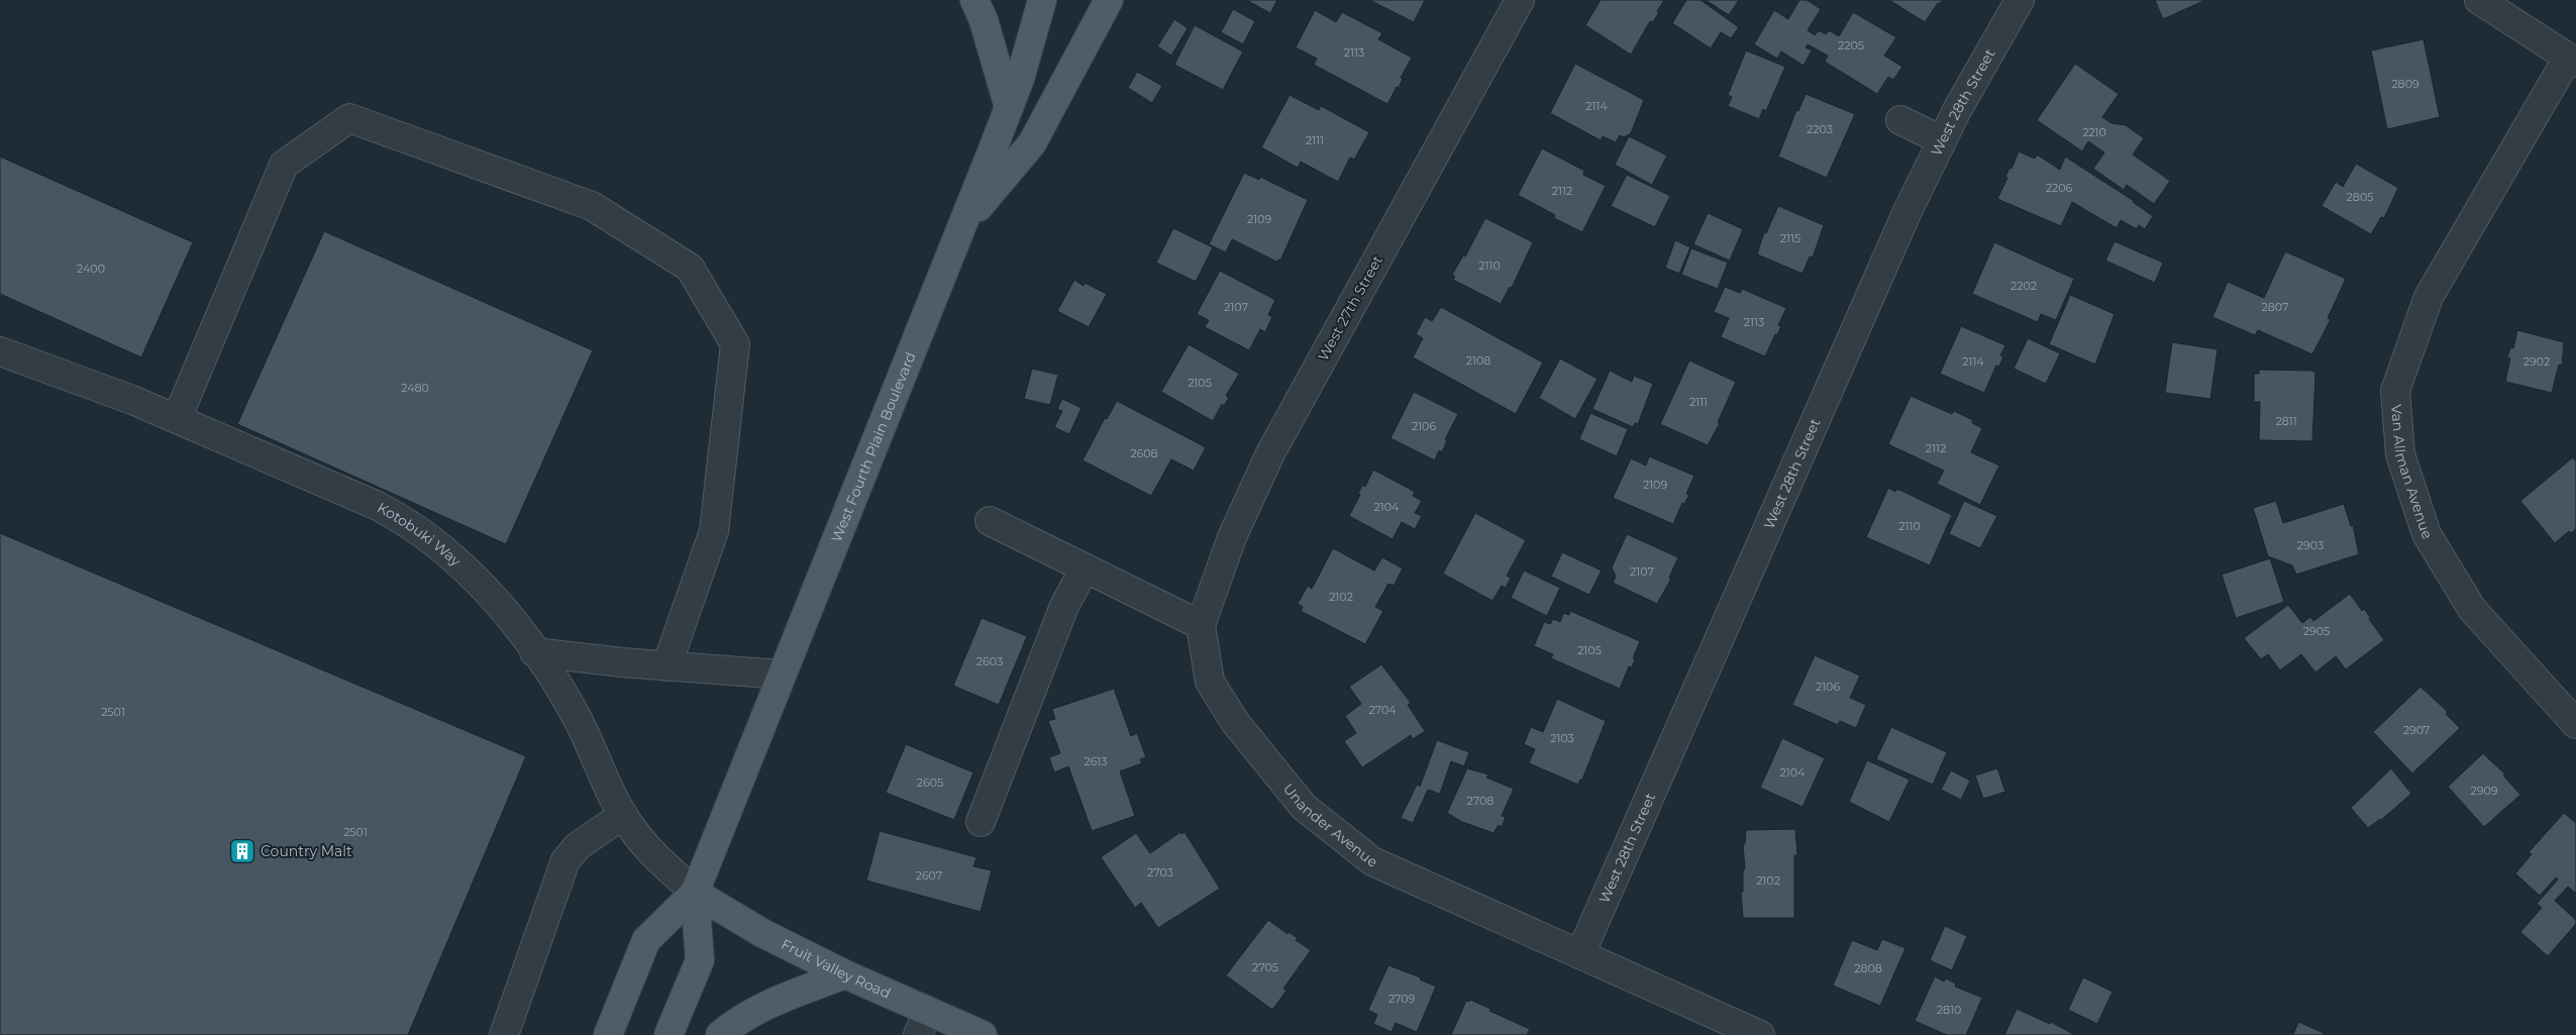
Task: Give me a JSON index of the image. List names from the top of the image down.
{
  "streets": {
    "main road": ["West Fourth Plain Boulevard", "Fruit Valley Road"],
    "street": [
      "West 28th Street",
      "West 27th Street",
      "Van Allman Avenue",
      "Kotobuki Way",
      "Unander Avenue"
    ]
  },
  "crossings": [
    ["West 28th Street", "Unander Avenue"],
    ["West 27th Street", "Unander Avenue"],
    ["West Fourth Plain Boulevard", "Kotobuki Way"],
    ["West Fourth Plain Boulevard", "Fruit Valley Road"],
    ["Kotobuki Way", "Fruit Valley Road"]
  ],
  "places": {
    "building": ["Country Malt"]
  },
  "house_numbers": [
    "2205",
    "2113",
    "2809",
    "2114",
    "2203",
    "2210",
    "2111",
    "2206",
    "2112",
    "2805",
    "2109",
    "2115",
    "2110",
    "2400",
    "2202",
    "2107",
    "2807",
    "2113",
    "2108",
    "2114",
    "2902",
    "2105",
    "2480",
    "2111",
    "2811",
    "2106",
    "2112",
    "2608",
    "2109",
    "2104",
    "2110",
    "2903",
    "2107",
    "2102",
    "2905",
    "2105",
    "2603",
    "2106",
    "2704",
    "2501",
    "2907",
    "2103",
    "2613",
    "2104",
    "2605",
    "2909",
    "2708",
    "2501",
    "2703",
    "2607",
    "2102",
    "2705",
    "2808",
    "2709",
    "2810"
  ]
}
